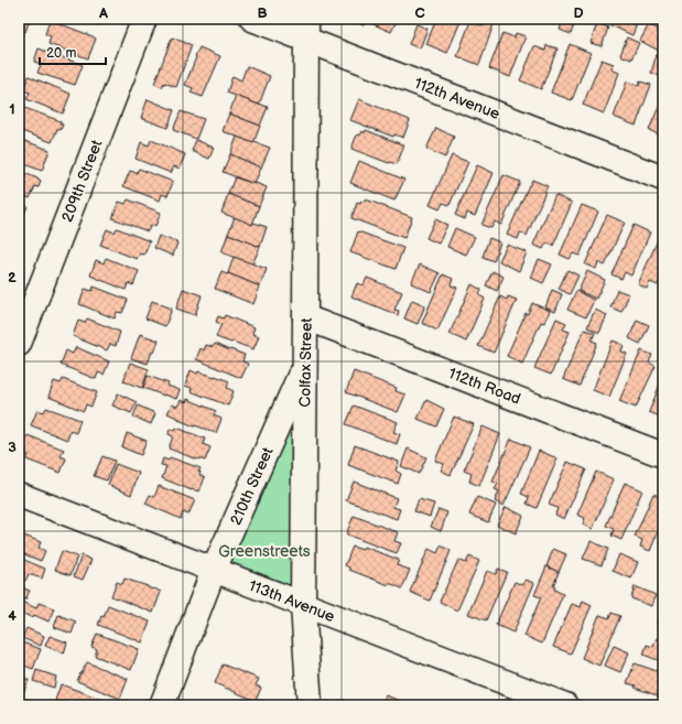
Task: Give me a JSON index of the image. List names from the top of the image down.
{
  "streets": {
    "street": [
      "112th Avenue",
      "209th Street",
      "Colfax Street",
      "112th Road",
      "210th Street",
      "113th Avenue"
    ]
  },
  "crossings": [
    ["112th Avenue", "Colfax Street"],
    ["Colfax Street", "112th Road"],
    ["Colfax Street", "210th Street"],
    ["Colfax Street", "113th Avenue"],
    ["210th Street", "113th Avenue"]
  ],
  "parks": ["Greenstreets"],
  "scale_bar": "20 m",
  "grid": {
    "columns": [
      "A",
      "B",
      "C",
      "D"
    ],
    "rows": [
      "1",
      "2",
      "3",
      "4"
    ]
  }
}
